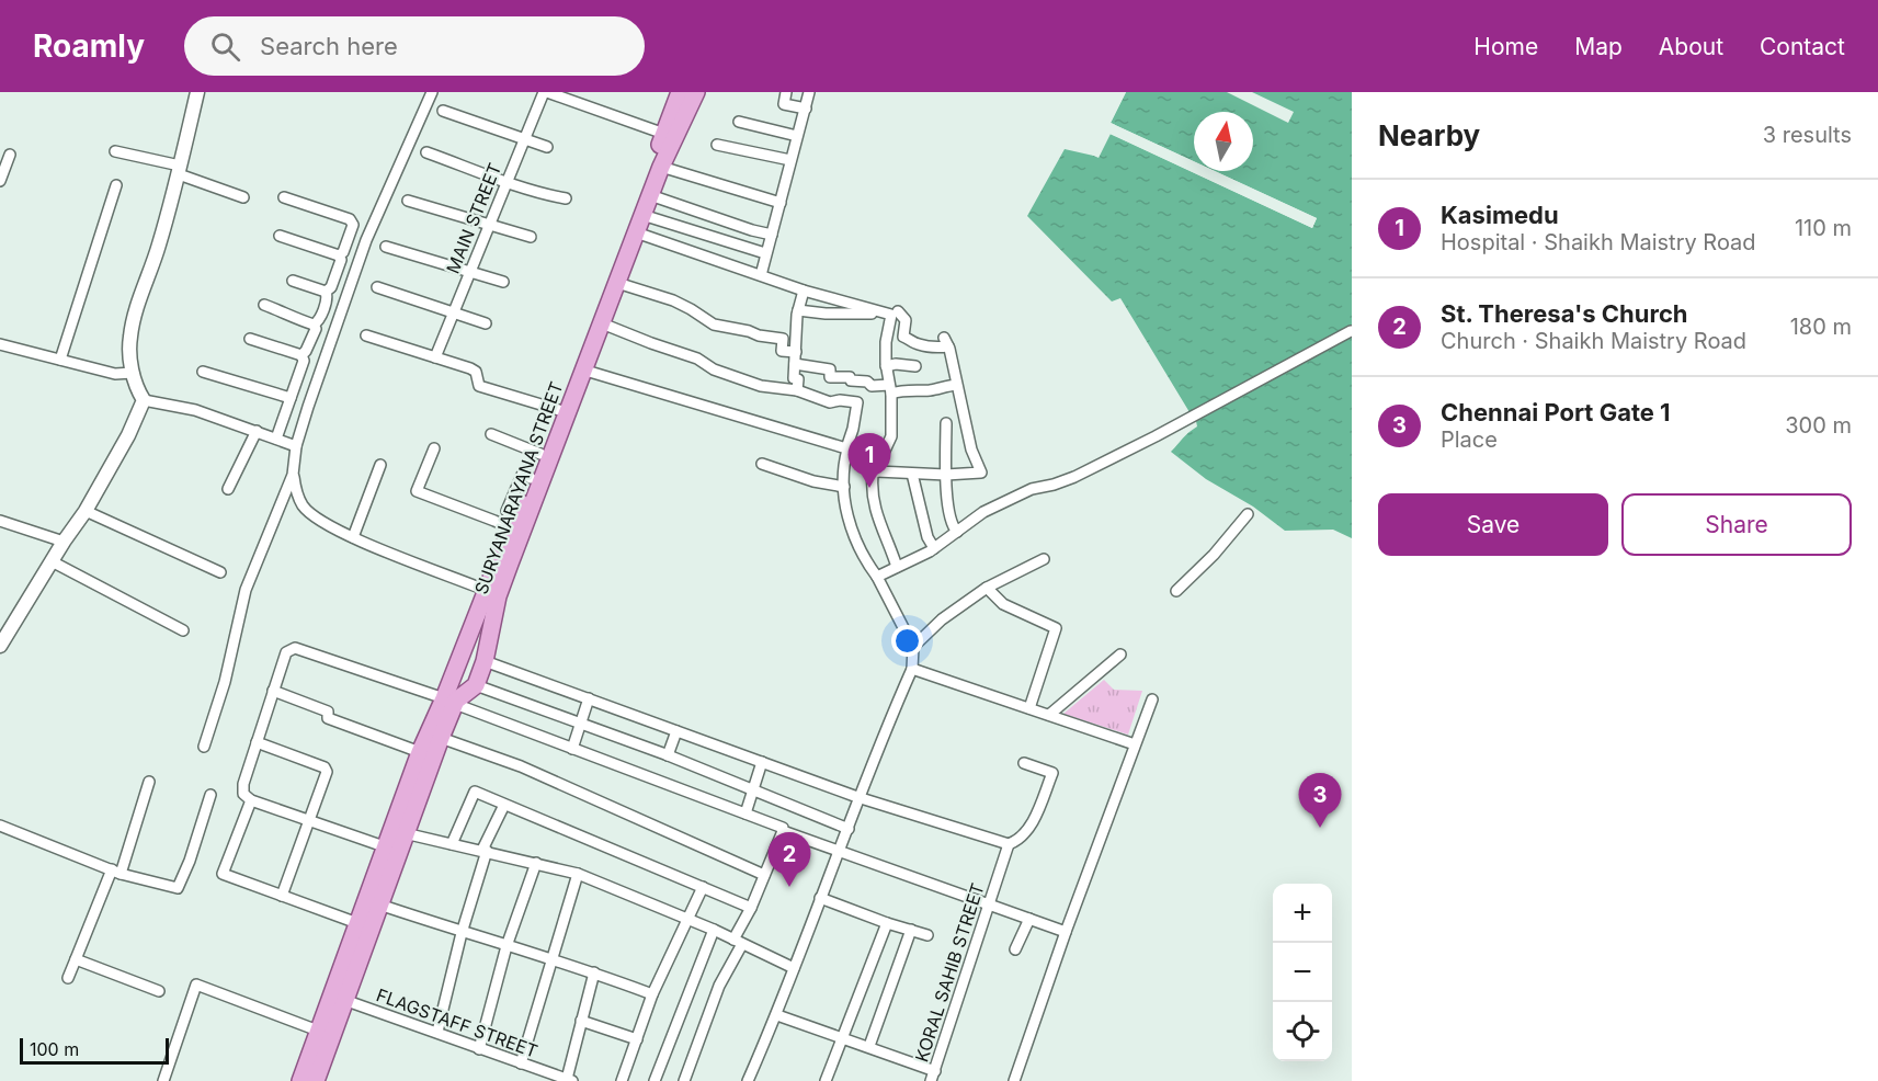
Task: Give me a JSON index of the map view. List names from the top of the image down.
{
  "streets": {
    "main road": ["SURYANARAYANA STREET"],
    "street": ["MAIN STREET", "KORAL SAHIB STREET", "FLAGSTAFF STREET"]
  },
  "crossings": [
    ["SURYANARAYANA STREET", "FLAGSTAFF STREET"]
  ],
  "scale_bar": "100 m",
  "north": "top",
  "page": {
    "header": "Roamly",
    "search": "Search here",
    "nav": [
      "Home",
      "Map",
      "About",
      "Contact"
    ],
    "heading": ["Nearby", "3 results"],
    "list": [
      {
        "mark": "1",
        "name": "Kasimedu",
        "note": "Hospital · Shaikh Maistry Road",
        "value": "110 m"
      },
      {
        "mark": "2",
        "name": "St. Theresa's Church",
        "note": "Church · Shaikh Maistry Road",
        "value": "180 m"
      },
      {
        "mark": "3",
        "name": "Chennai Port Gate 1",
        "note": "Place",
        "value": "300 m"
      }
    ],
    "pins": ["1", "3", "2"],
    "buttons": ["Save", "Share"],
    "map_buttons": ["+", "−"],
    "scale": "100 m"
  }
}
